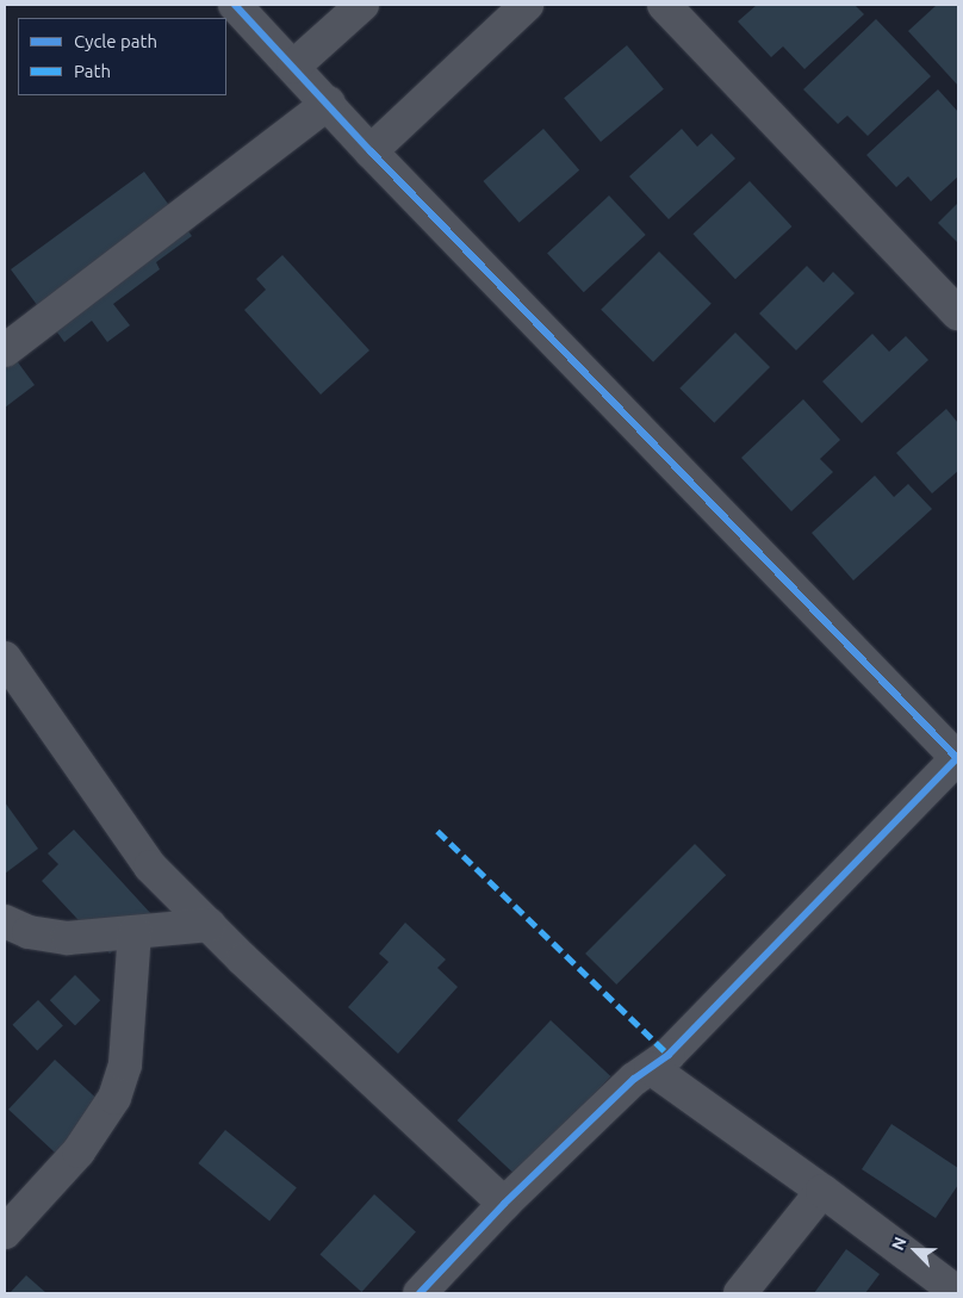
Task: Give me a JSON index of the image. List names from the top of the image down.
{
  "legend": ["Cycle path", "Path"],
  "north": "top left"
}
